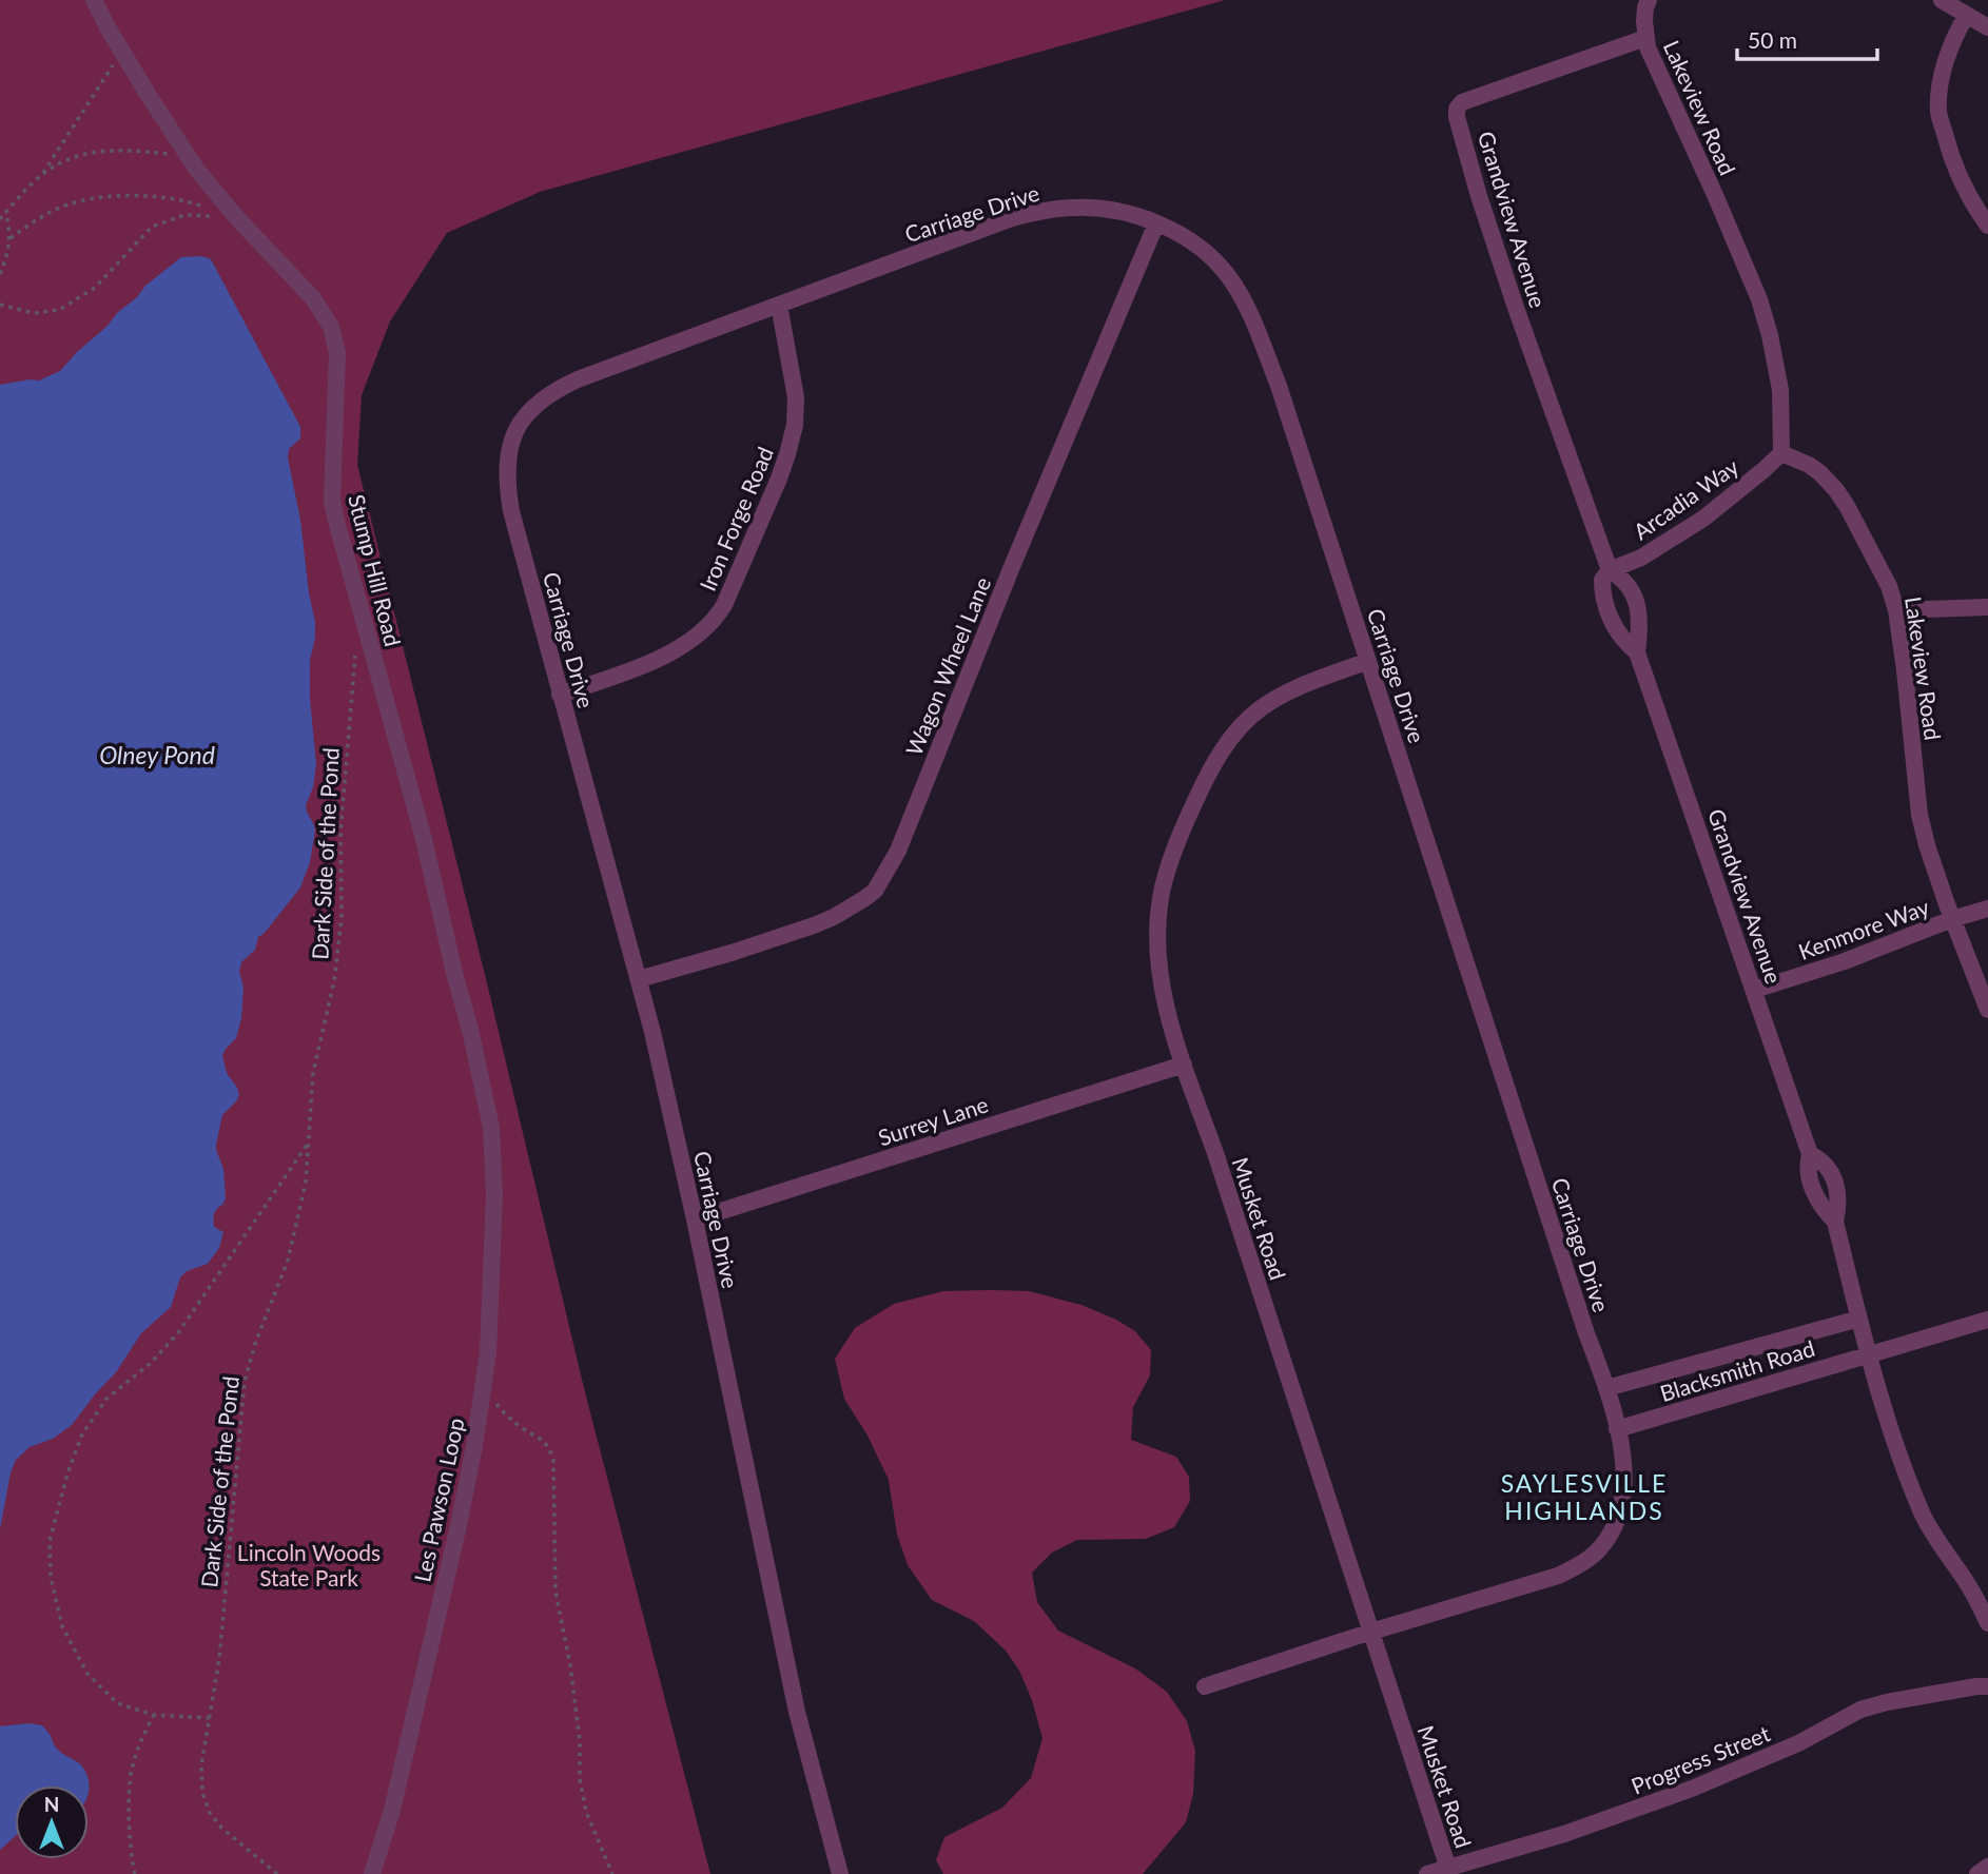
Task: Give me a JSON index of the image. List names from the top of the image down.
{
  "streets": {
    "street": [
      "Lakeview Road",
      "Carriage Drive",
      "Grandview Avenue",
      "Arcadia Way",
      "Iron Forge Road",
      "Stump Hill Road",
      "Wagon Wheel Lane",
      "Kenmore Way",
      "Surrey Lane",
      "Musket Road",
      "Blacksmith Road",
      "Les Pawson Loop",
      "Progress Street"
    ],
    "path": ["Dark Side of the Pond"]
  },
  "crossings": [
    ["Lakeview Road", "Grandview Avenue"],
    ["Lakeview Road", "Arcadia Way"],
    ["Lakeview Road", "Kenmore Way"],
    ["Carriage Drive", "Iron Forge Road"],
    ["Carriage Drive", "Wagon Wheel Lane"],
    ["Carriage Drive", "Surrey Lane"],
    ["Carriage Drive", "Musket Road"],
    ["Carriage Drive", "Blacksmith Road"],
    ["Grandview Avenue", "Arcadia Way"],
    ["Grandview Avenue", "Kenmore Way"],
    ["Grandview Avenue", "Blacksmith Road"],
    ["Stump Hill Road", "Les Pawson Loop"],
    ["Surrey Lane", "Musket Road"],
    ["Musket Road", "Progress Street"]
  ],
  "districts": ["SAYLESVILLE HIGHLANDS"],
  "water": ["Olney Pond"],
  "parks": ["Lincoln Woods State Park"],
  "scale_bar": "50 m",
  "north": "top"
}
